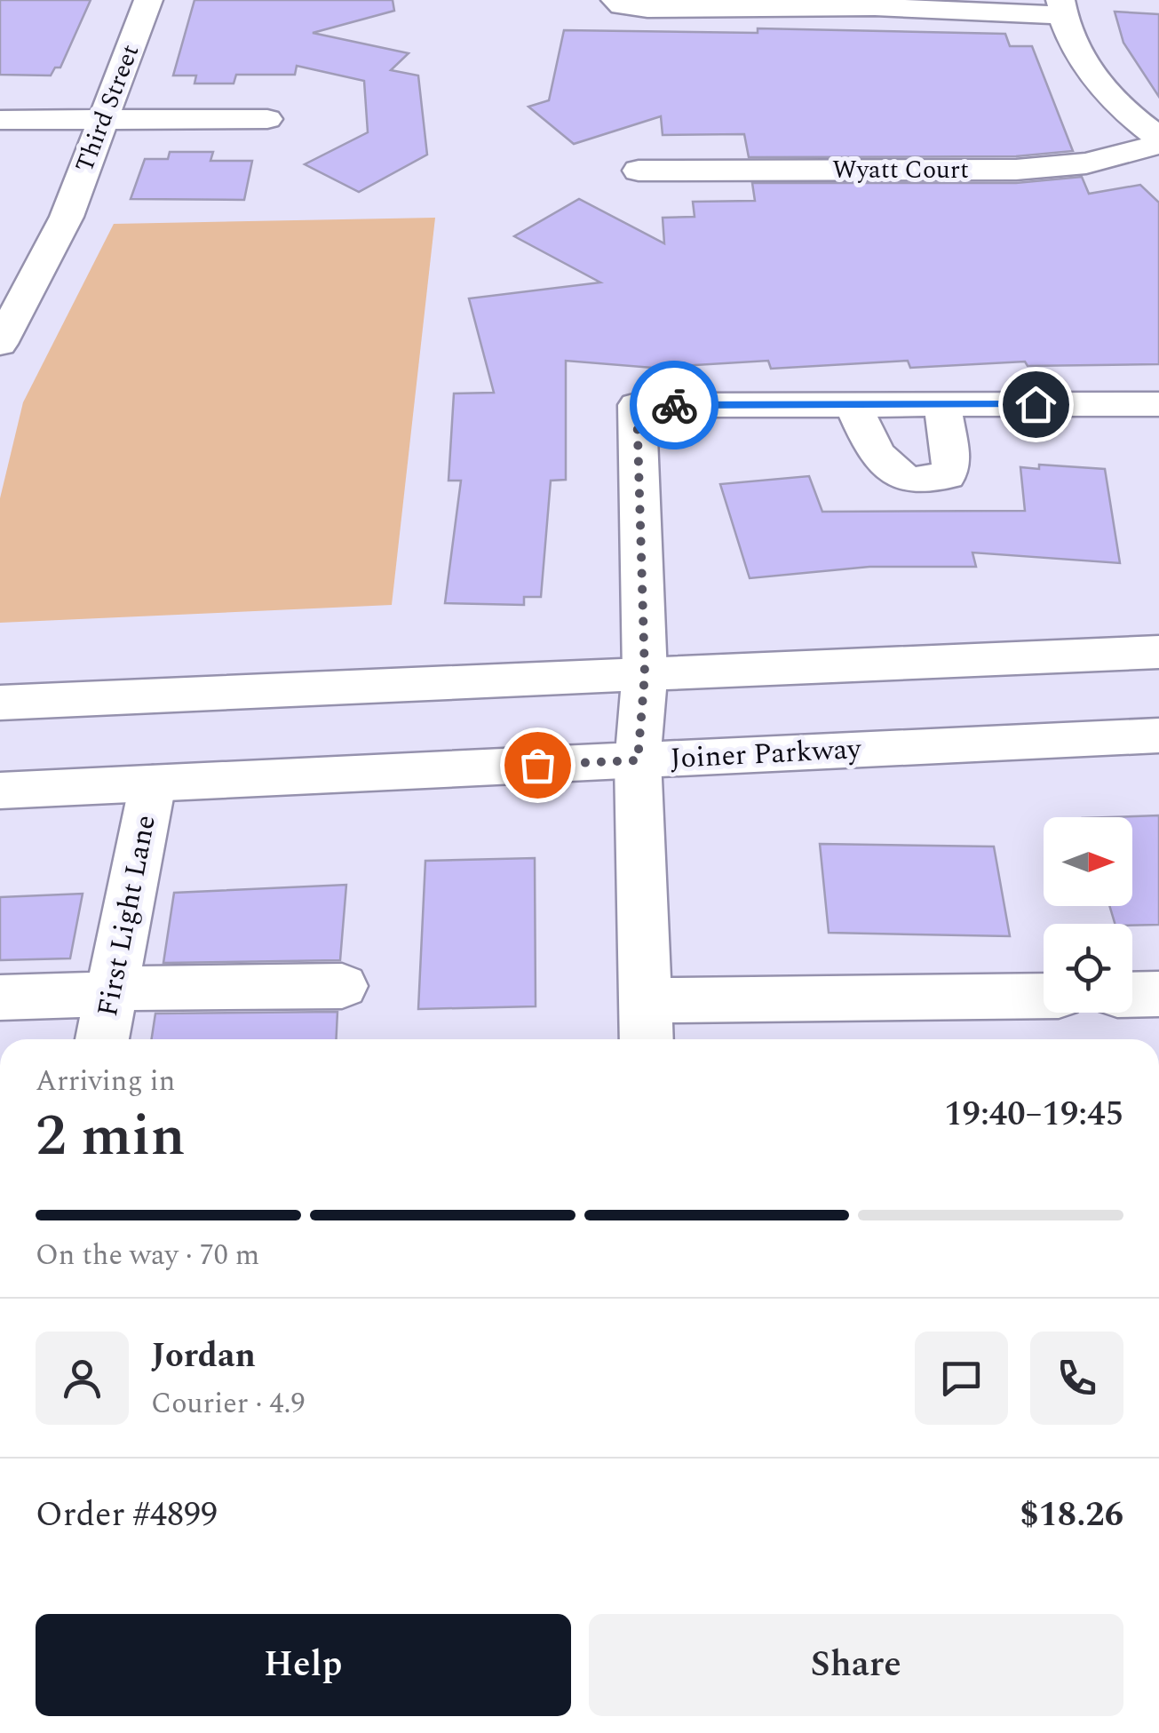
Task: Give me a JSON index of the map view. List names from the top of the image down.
{
  "streets": {
    "street": [
      "Third Street",
      "Wyatt Court",
      "Joiner Parkway",
      "First Light Lane"
    ]
  },
  "crossings": [
    ["Joiner Parkway", "First Light Lane"]
  ],
  "north": "right",
  "page": {
    "heading": ["2 min", "Arriving in", "19:40–19:45"],
    "panel": [
      "Jordan",
      "Courier · 4.9",
      "Order #4899",
      "$18.26"
    ],
    "bar": "On the way · 70 m",
    "buttons": ["Help", "Share"]
  }
}
